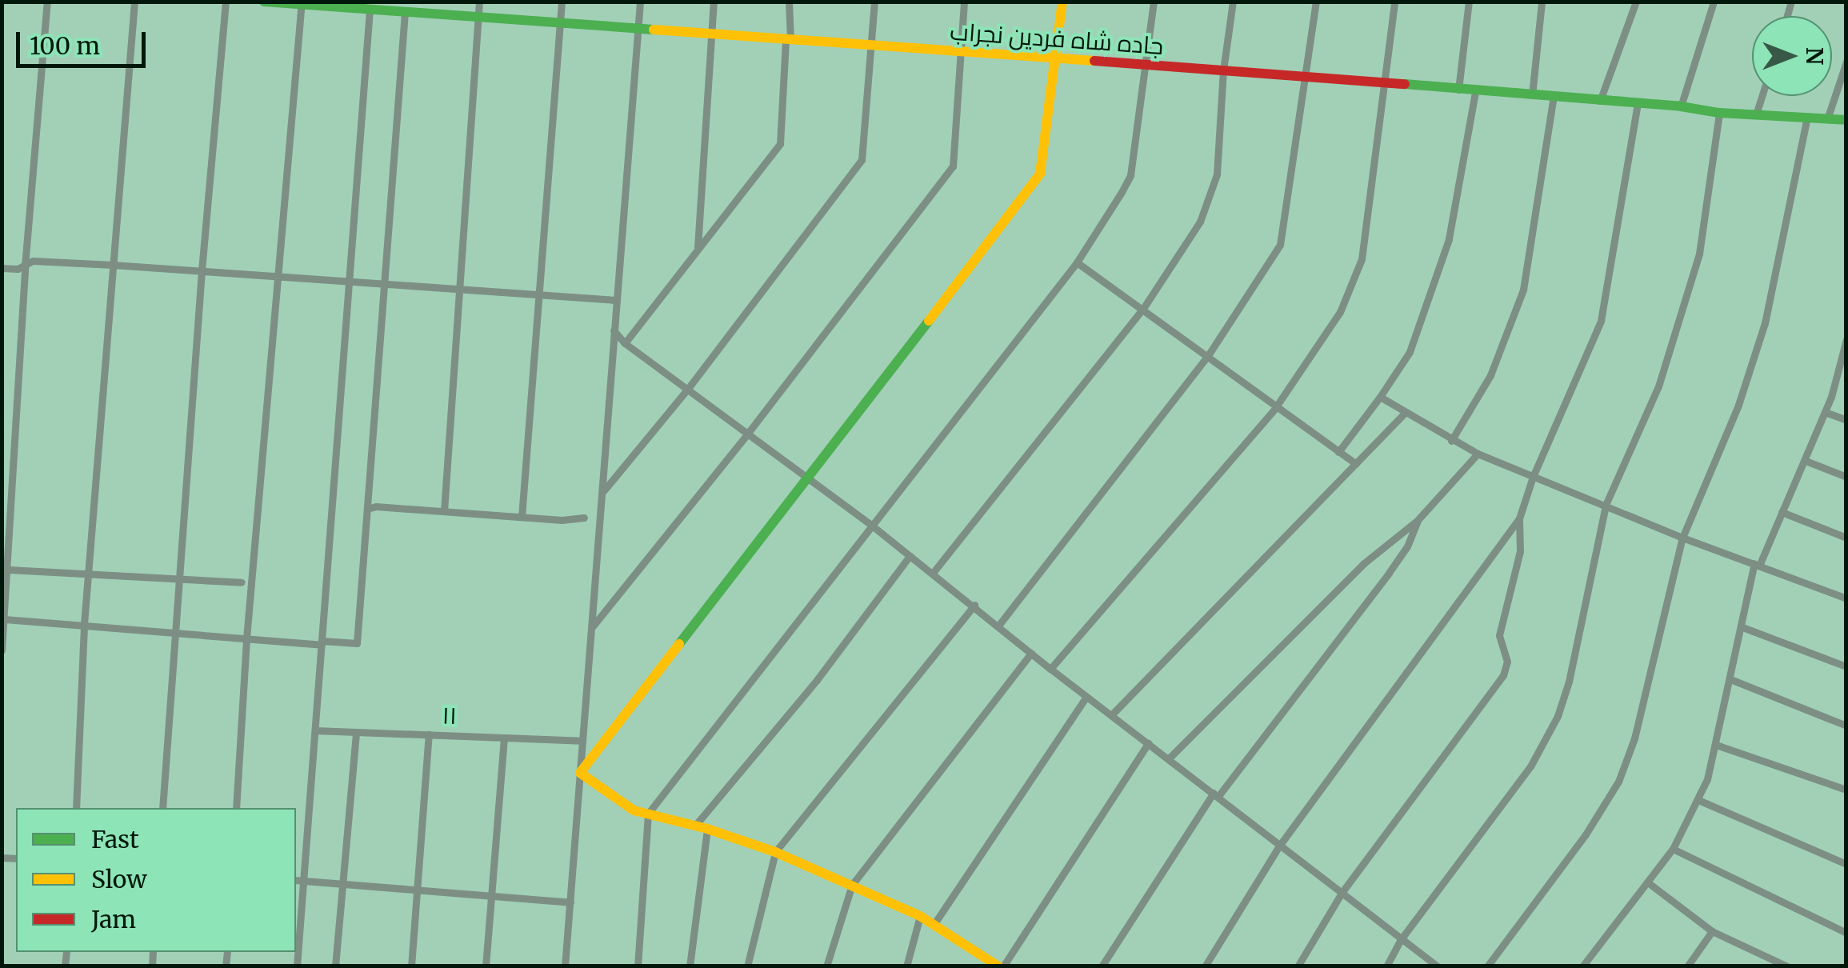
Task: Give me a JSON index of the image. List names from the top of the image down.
{
  "streets": {
    "street": ["جاده شاه فردین نجراب", "۱۱"]
  },
  "legend": ["Fast", "Slow", "Jam"],
  "scale_bar": "100 m",
  "north": "right"
}
